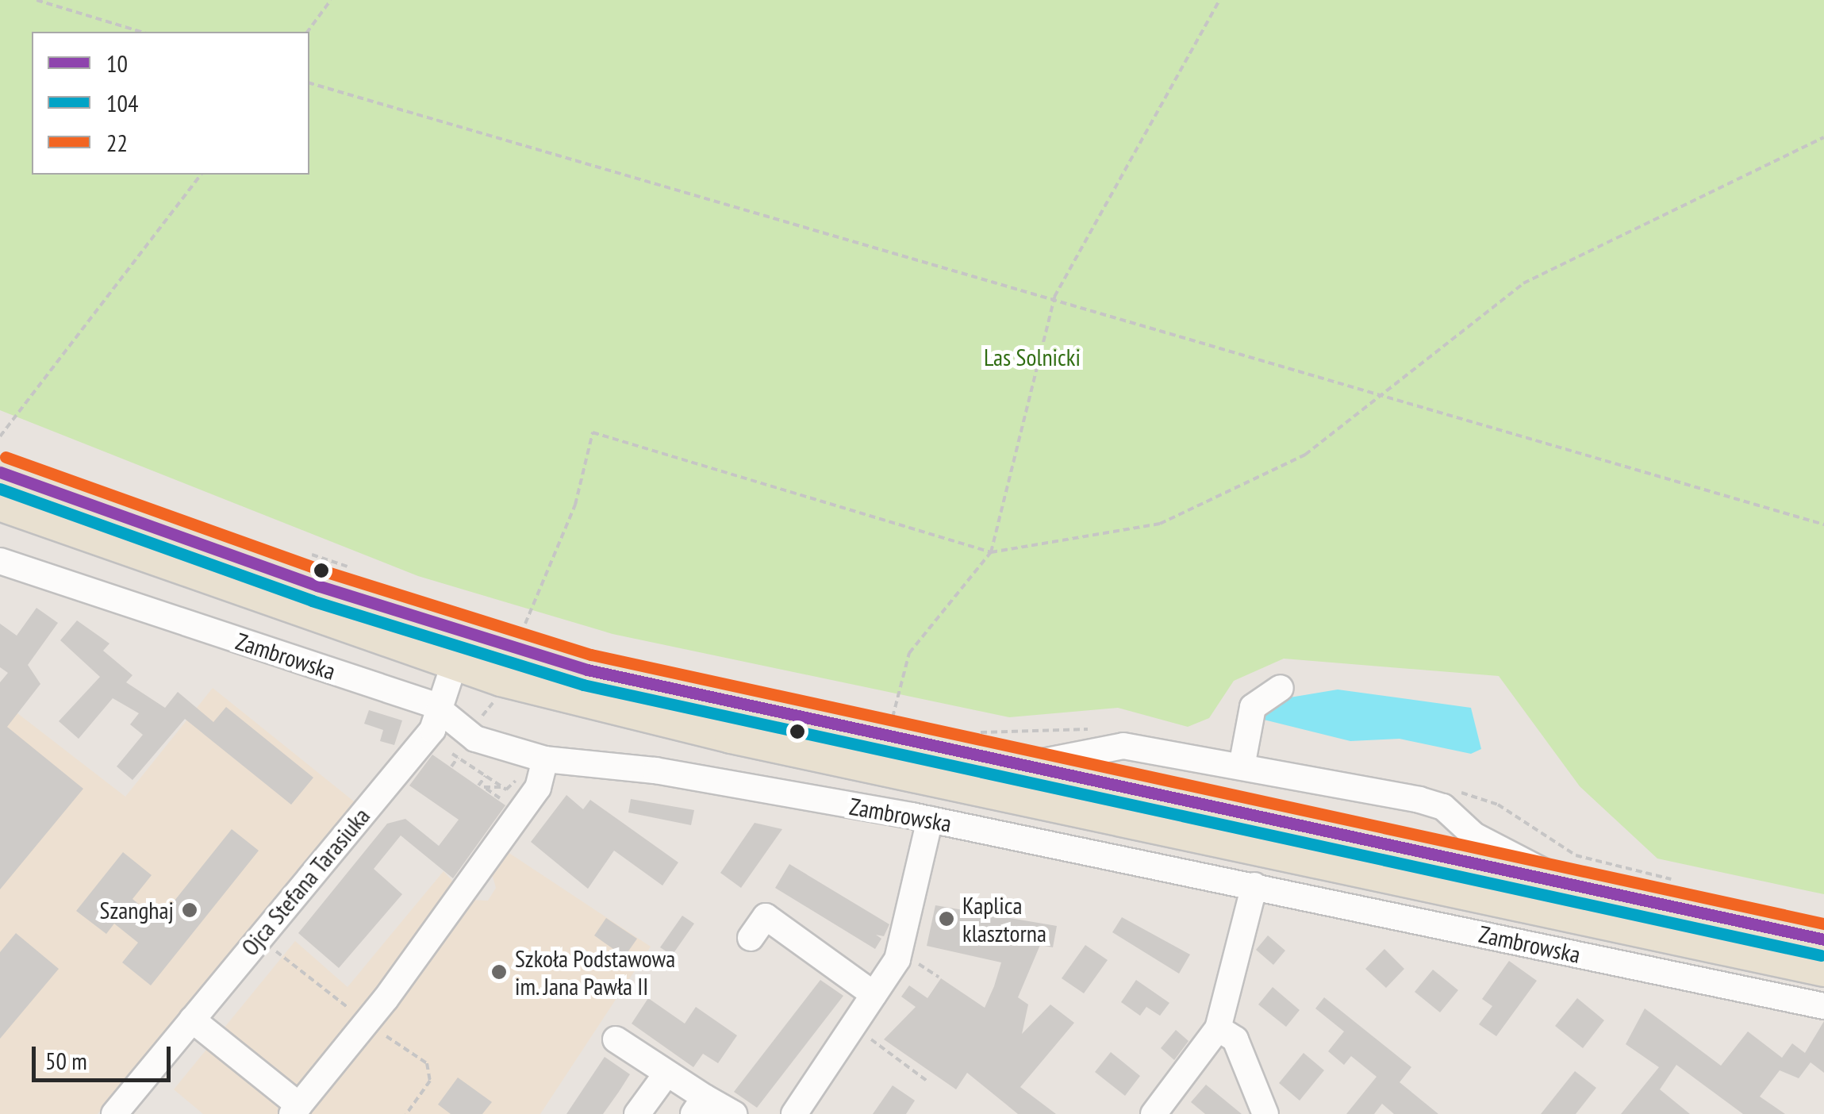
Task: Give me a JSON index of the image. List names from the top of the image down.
{
  "streets": {
    "main road": ["Zambrowska"],
    "street": ["Ojca Stefana Tarasiuka"]
  },
  "crossings": [
    ["Zambrowska", "Ojca Stefana Tarasiuka"]
  ],
  "parks": ["Las Solnicki"],
  "places": ["Szanghaj", "Kaplica klasztorna", "Szkoła Podstawowa im. Jana Pawła II"],
  "lines": ["transit line 22", "transit line 10", "transit line 104"],
  "legend": ["10", "104", "22"],
  "scale_bar": "50 m"
}
